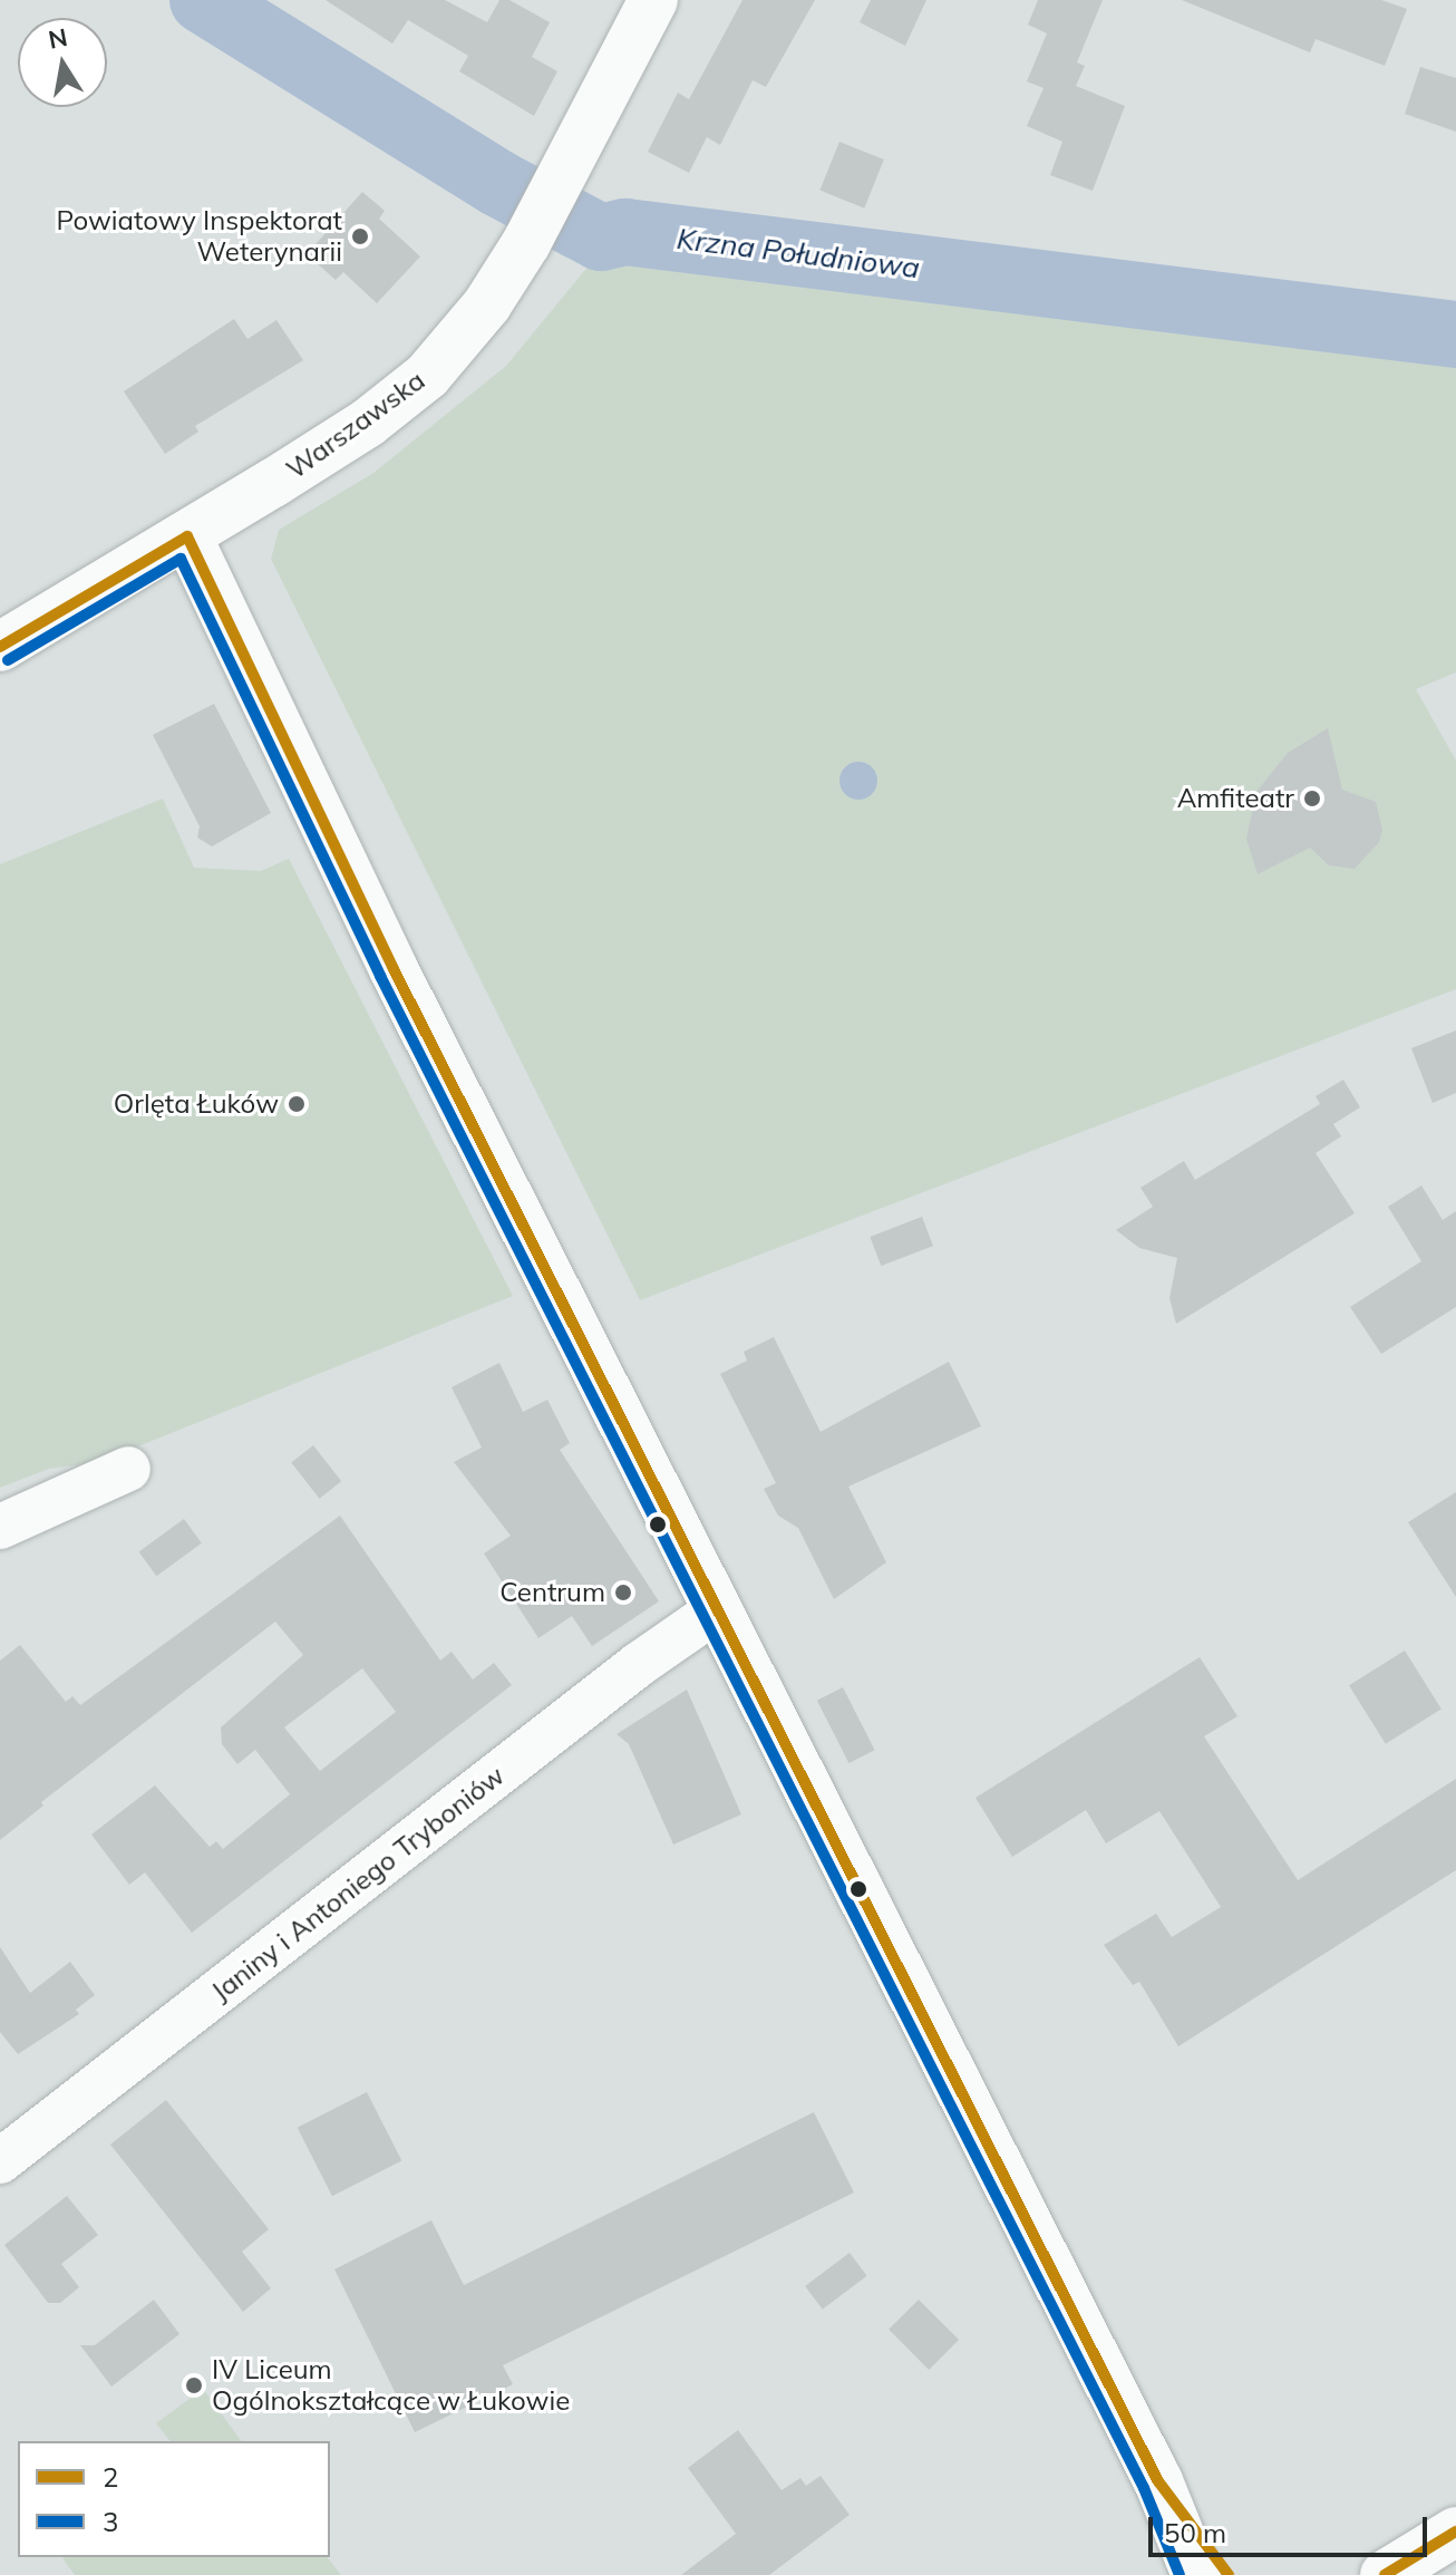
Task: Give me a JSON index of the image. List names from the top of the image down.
{
  "streets": {
    "street": ["Warszawska", "Janiny i Antoniego Tryboniów"]
  },
  "water": ["Krzna Południowa"],
  "places": [
    "Powiatowy Inspektorat Weterynarii",
    "Amfiteatr",
    "Orlęta Łuków",
    "Centrum",
    "IV Liceum Ogólnokształcące w Łukowie"
  ],
  "lines": ["transit line 2", "transit line 3"],
  "legend": ["2", "3"],
  "scale_bar": "50 m",
  "north": "top"
}
